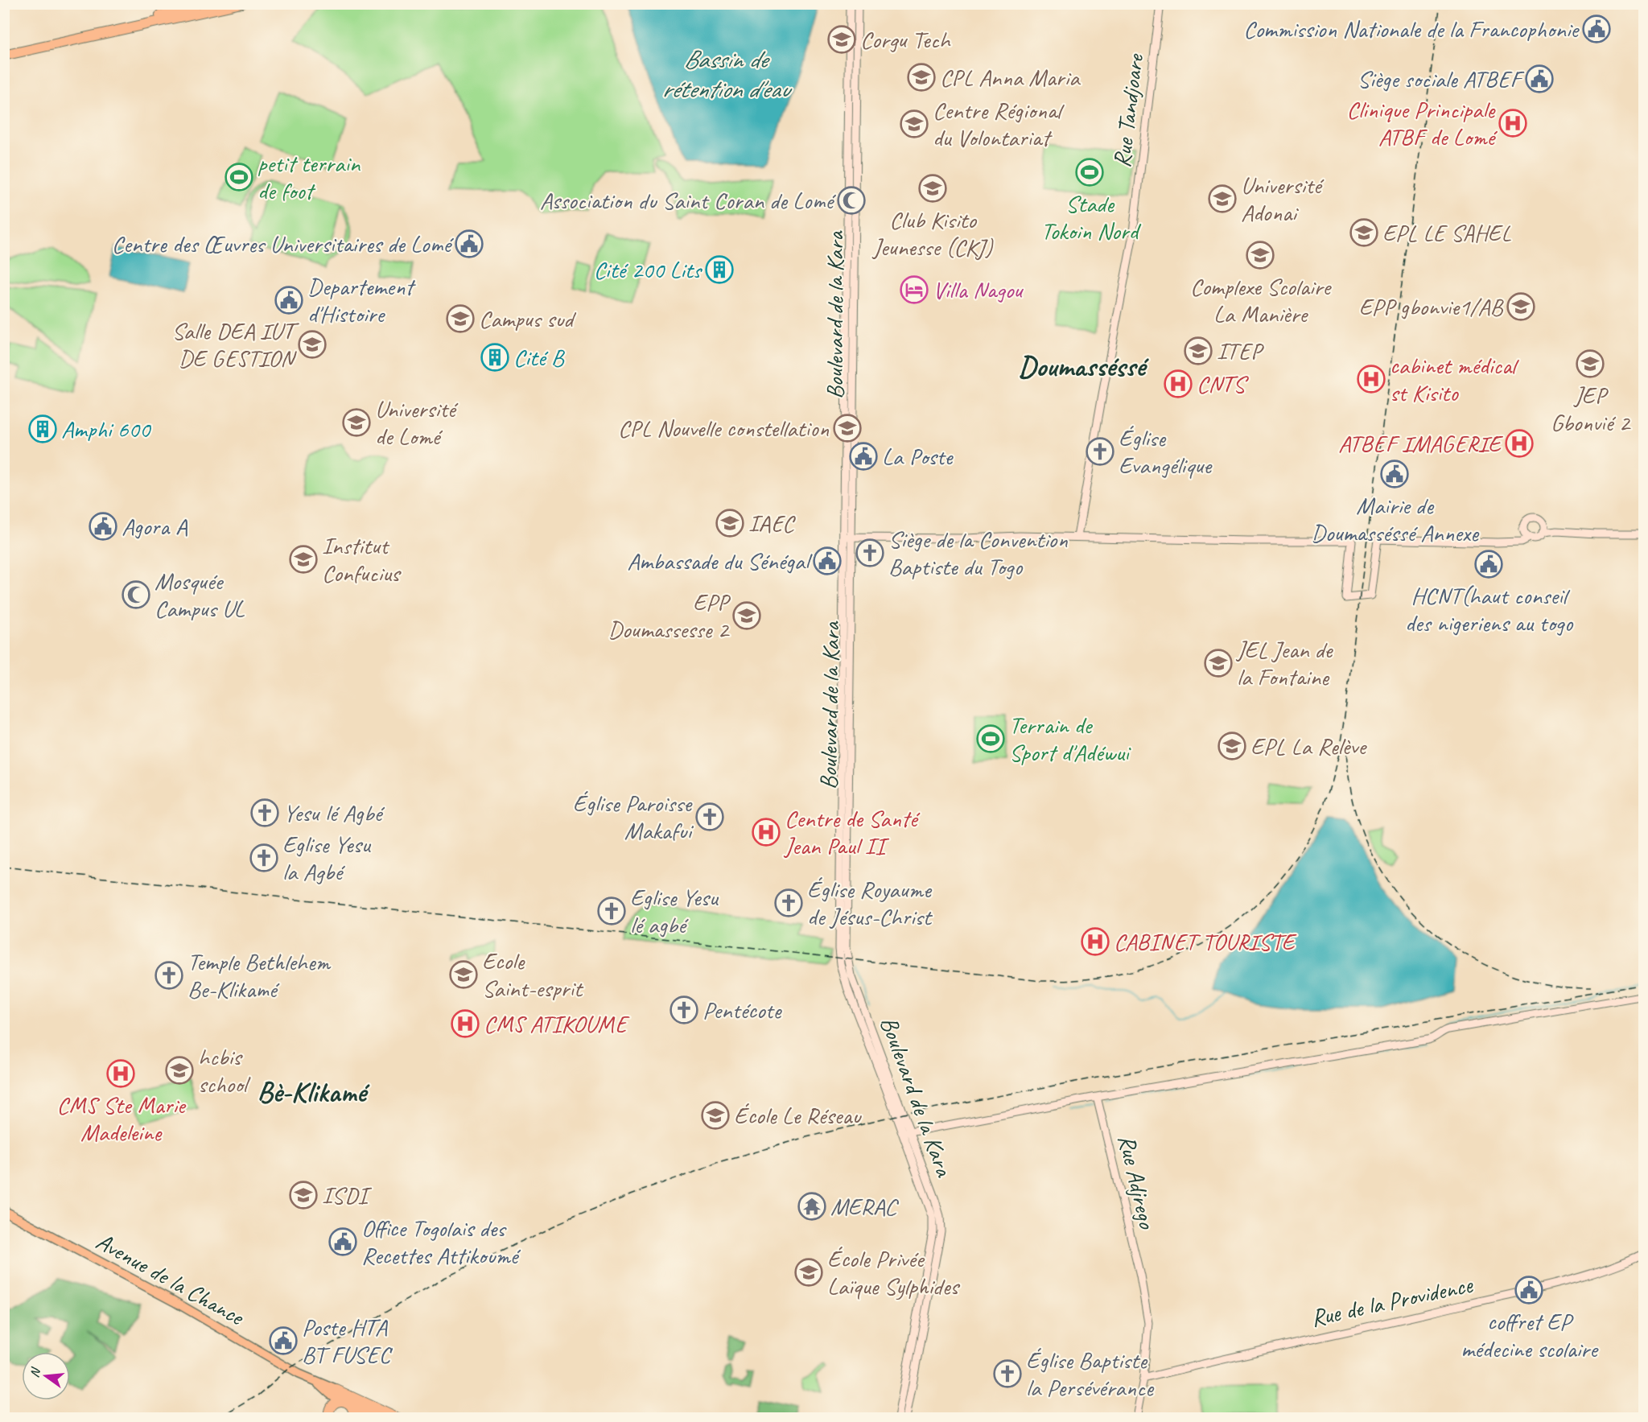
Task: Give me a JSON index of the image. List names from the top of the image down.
{
  "streets": {
    "main road": [
      "Rue Tandjoare",
      "Boulevard de la Kara",
      "Rue Adjrego",
      "Avenue de la Chance",
      "Rue de la Providence"
    ]
  },
  "crossings": [
    ["Rue Adjrego", "Rue de la Providence"]
  ],
  "districts": ["Doumasséssé", "Bè-Klikamé"],
  "water": ["Bassin de rétention d'eau"],
  "places": {
    "public building": [
      "Commission Nationale de la Francophonie",
      "Siège sociale ATBEF",
      "Centre des Œuvres Universitaires de Lomé",
      "Departement d'Histoire",
      "La Poste",
      "Mairie de Doumasséssé Annexe",
      "Agora A",
      "Ambassade du Sénégal",
      "HCNT(haut conseil des nigeriens au togo",
      "Office Togolais des Recettes Attikoumé",
      "coffret EP médecine scolaire",
      "Poste HTA BT FUSEC"
    ],
    "school or university": [
      "Corgu Tech",
      "CPL Anna Maria",
      "Centre Régional du Volontariat",
      "Club Kisito Jeunesse (CKJ)",
      "Université Adonai",
      "EPL LE SAHEL",
      "Complexe Scolaire La Manière",
      "EPP gbonvie1/AB",
      "Campus sud",
      "Salle DEA IUT DE GESTION",
      "ITEP",
      "JEP Gbonvié 2",
      "Université de Lomé",
      "CPL Nouvelle constellation",
      "IAEC",
      "Institut Confucius",
      "EPP Doumassesse 2",
      "JEL Jean de la Fontaine",
      "EPL La Relève",
      "Ecole Saint-esprit",
      "hcbis school",
      "École Le Réseau",
      "ISDI",
      "École Privée Laïque Sylphides"
    ],
    "hospital": [
      "Clinique Principale ATBF de Lomé",
      "cabinet médical st Kisito",
      "CNTS",
      "ATBEF IMAGERIE",
      "Centre de Santé Jean Paul II",
      "CABINET TOURISTE",
      "CMS ATIKOUME",
      "CMS Ste Marie Madeleine"
    ],
    "sports": ["Stade Tokoin Nord", "petit terrain de foot", "Terrain de Sport d'Adéwui"],
    "mosque": ["Association du Saint Coran de Lomé", "Mosquée Campus UL"],
    "building": ["Cité 200 Lits", "Cité B", "Amphi 600"],
    "hotel": ["Villa Nagou"],
    "church": [
      "Église Evangélique",
      "Siège de la Convention Baptiste du Togo",
      "Yesu lé Agbé",
      "Église Paroisse Makafui",
      "Eglise Yesu la Agbé",
      "Église Royaume de Jésus-Christ",
      "Eglise Yesu lé agbé",
      "Temple Bethlehem Be-Klikamé",
      "Pentécote",
      "Église Baptiste la Persévérance"
    ],
    "temple": ["MERAC"]
  },
  "north": "left"
}
